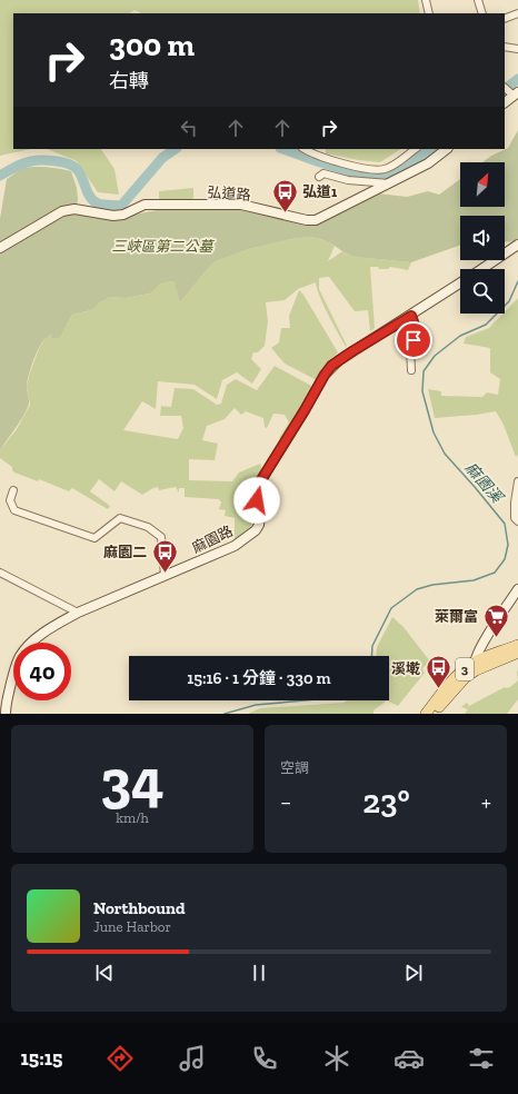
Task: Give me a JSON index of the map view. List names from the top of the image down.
{
  "streets": {
    "main road": ["3"],
    "street": ["弘道路", "麻園路"]
  },
  "water": ["麻園溪"],
  "parks": ["三峽區第二公墓"],
  "places": {
    "bus stop": ["弘道1", "麻園二", "溪墘"],
    "supermarket": ["萊爾富"]
  },
  "north": "top right",
  "page": {
    "turn": ["300 m", "右轉"],
    "limit": "40",
    "trip": "15:16 · 1 分鐘 · 330 m",
    "tile": [
      ["34", "km/h"],
      "空調"
    ],
    "heat": ["−", "23°", "+"],
    "song": ["Northbound", "June Harbor"],
    "tabs": "15:15"
  }
}
